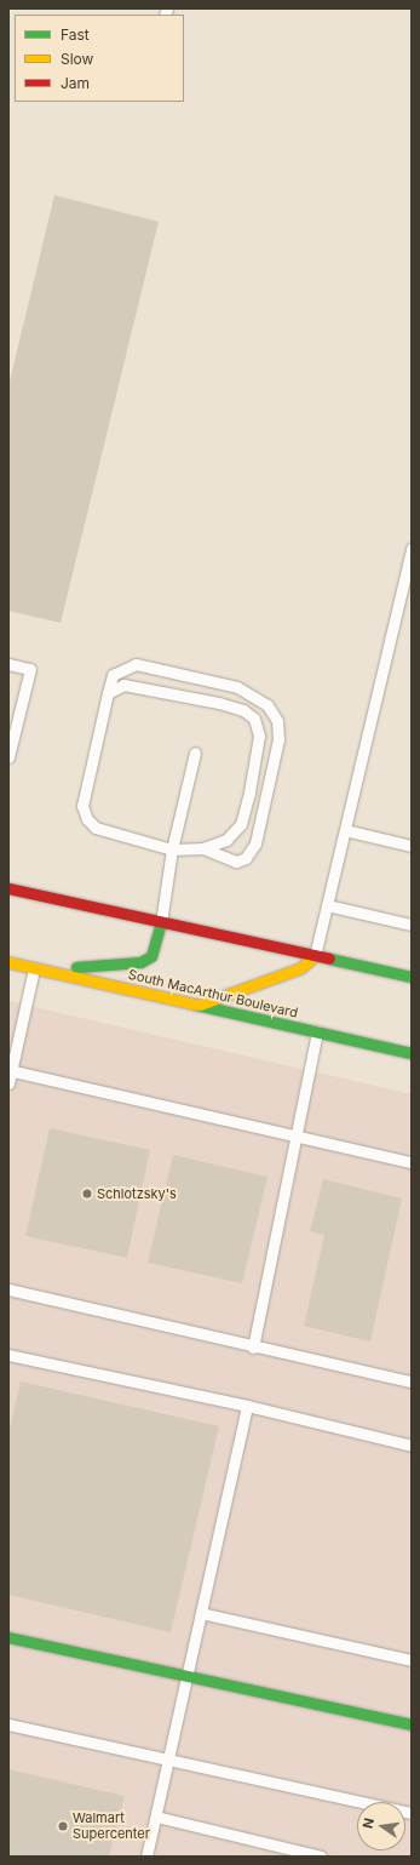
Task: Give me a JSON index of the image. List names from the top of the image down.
{
  "streets": {
    "main road": ["South MacArthur Boulevard"]
  },
  "places": ["Schlotzsky's", "Walmart Supercenter"],
  "legend": ["Fast", "Slow", "Jam"],
  "north": "left"
}
